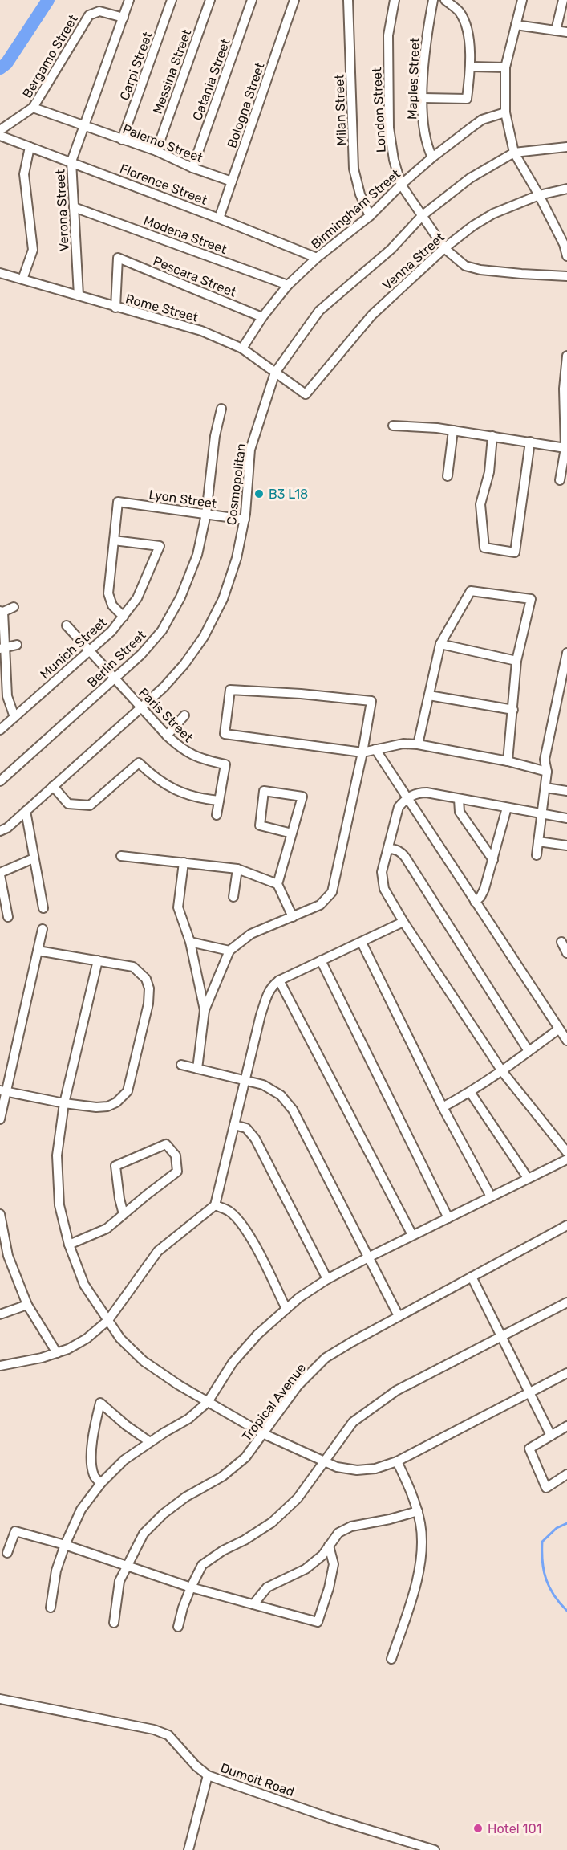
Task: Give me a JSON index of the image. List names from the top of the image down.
{
  "streets": {
    "street": [
      "Bergamo Street",
      "Carpi Street",
      "Messina Street",
      "Maples Street",
      "Catania Street",
      "Bologna Street",
      "Milan Street",
      "London Street",
      "Palemo Street",
      "Florence Street",
      "Birmingham Street",
      "Verona Street",
      "Modena Street",
      "Venna Street",
      "Pescara Street",
      "Rome Street",
      "Cosmopolitan",
      "Lyon Street",
      "Munich Street",
      "Berlin Street",
      "Paris Street",
      "Tropical Avenue",
      "Dumoit Road"
    ]
  },
  "crossings": [
    ["Bergamo Street", "Palemo Street"],
    ["Bergamo Street", "Verona Street"],
    ["Carpi Street", "Palemo Street"],
    ["Messina Street", "Palemo Street"],
    ["Maples Street", "Birmingham Street"],
    ["Catania Street", "Palemo Street"],
    ["Bologna Street", "Palemo Street"],
    ["Bologna Street", "Florence Street"],
    ["Milan Street", "Birmingham Street"],
    ["London Street", "Birmingham Street"],
    ["London Street", "Venna Street"],
    ["London Street", "Cosmopolitan"],
    ["Palemo Street", "Verona Street"],
    ["Florence Street", "Birmingham Street"],
    ["Florence Street", "Verona Street"],
    ["Birmingham Street", "Modena Street"],
    ["Birmingham Street", "Pescara Street"],
    ["Birmingham Street", "Rome Street"],
    ["Verona Street", "Modena Street"],
    ["Verona Street", "Rome Street"],
    ["Venna Street", "Rome Street"],
    ["Pescara Street", "Rome Street"],
    ["Rome Street", "Cosmopolitan"],
    ["Cosmopolitan", "Lyon Street"],
    ["Cosmopolitan", "Paris Street"],
    ["Lyon Street", "Munich Street"],
    ["Lyon Street", "Berlin Street"],
    ["Munich Street", "Paris Street"],
    ["Berlin Street", "Paris Street"]
  ],
  "places": ["B3 L18", "Hotel 101"]
}
